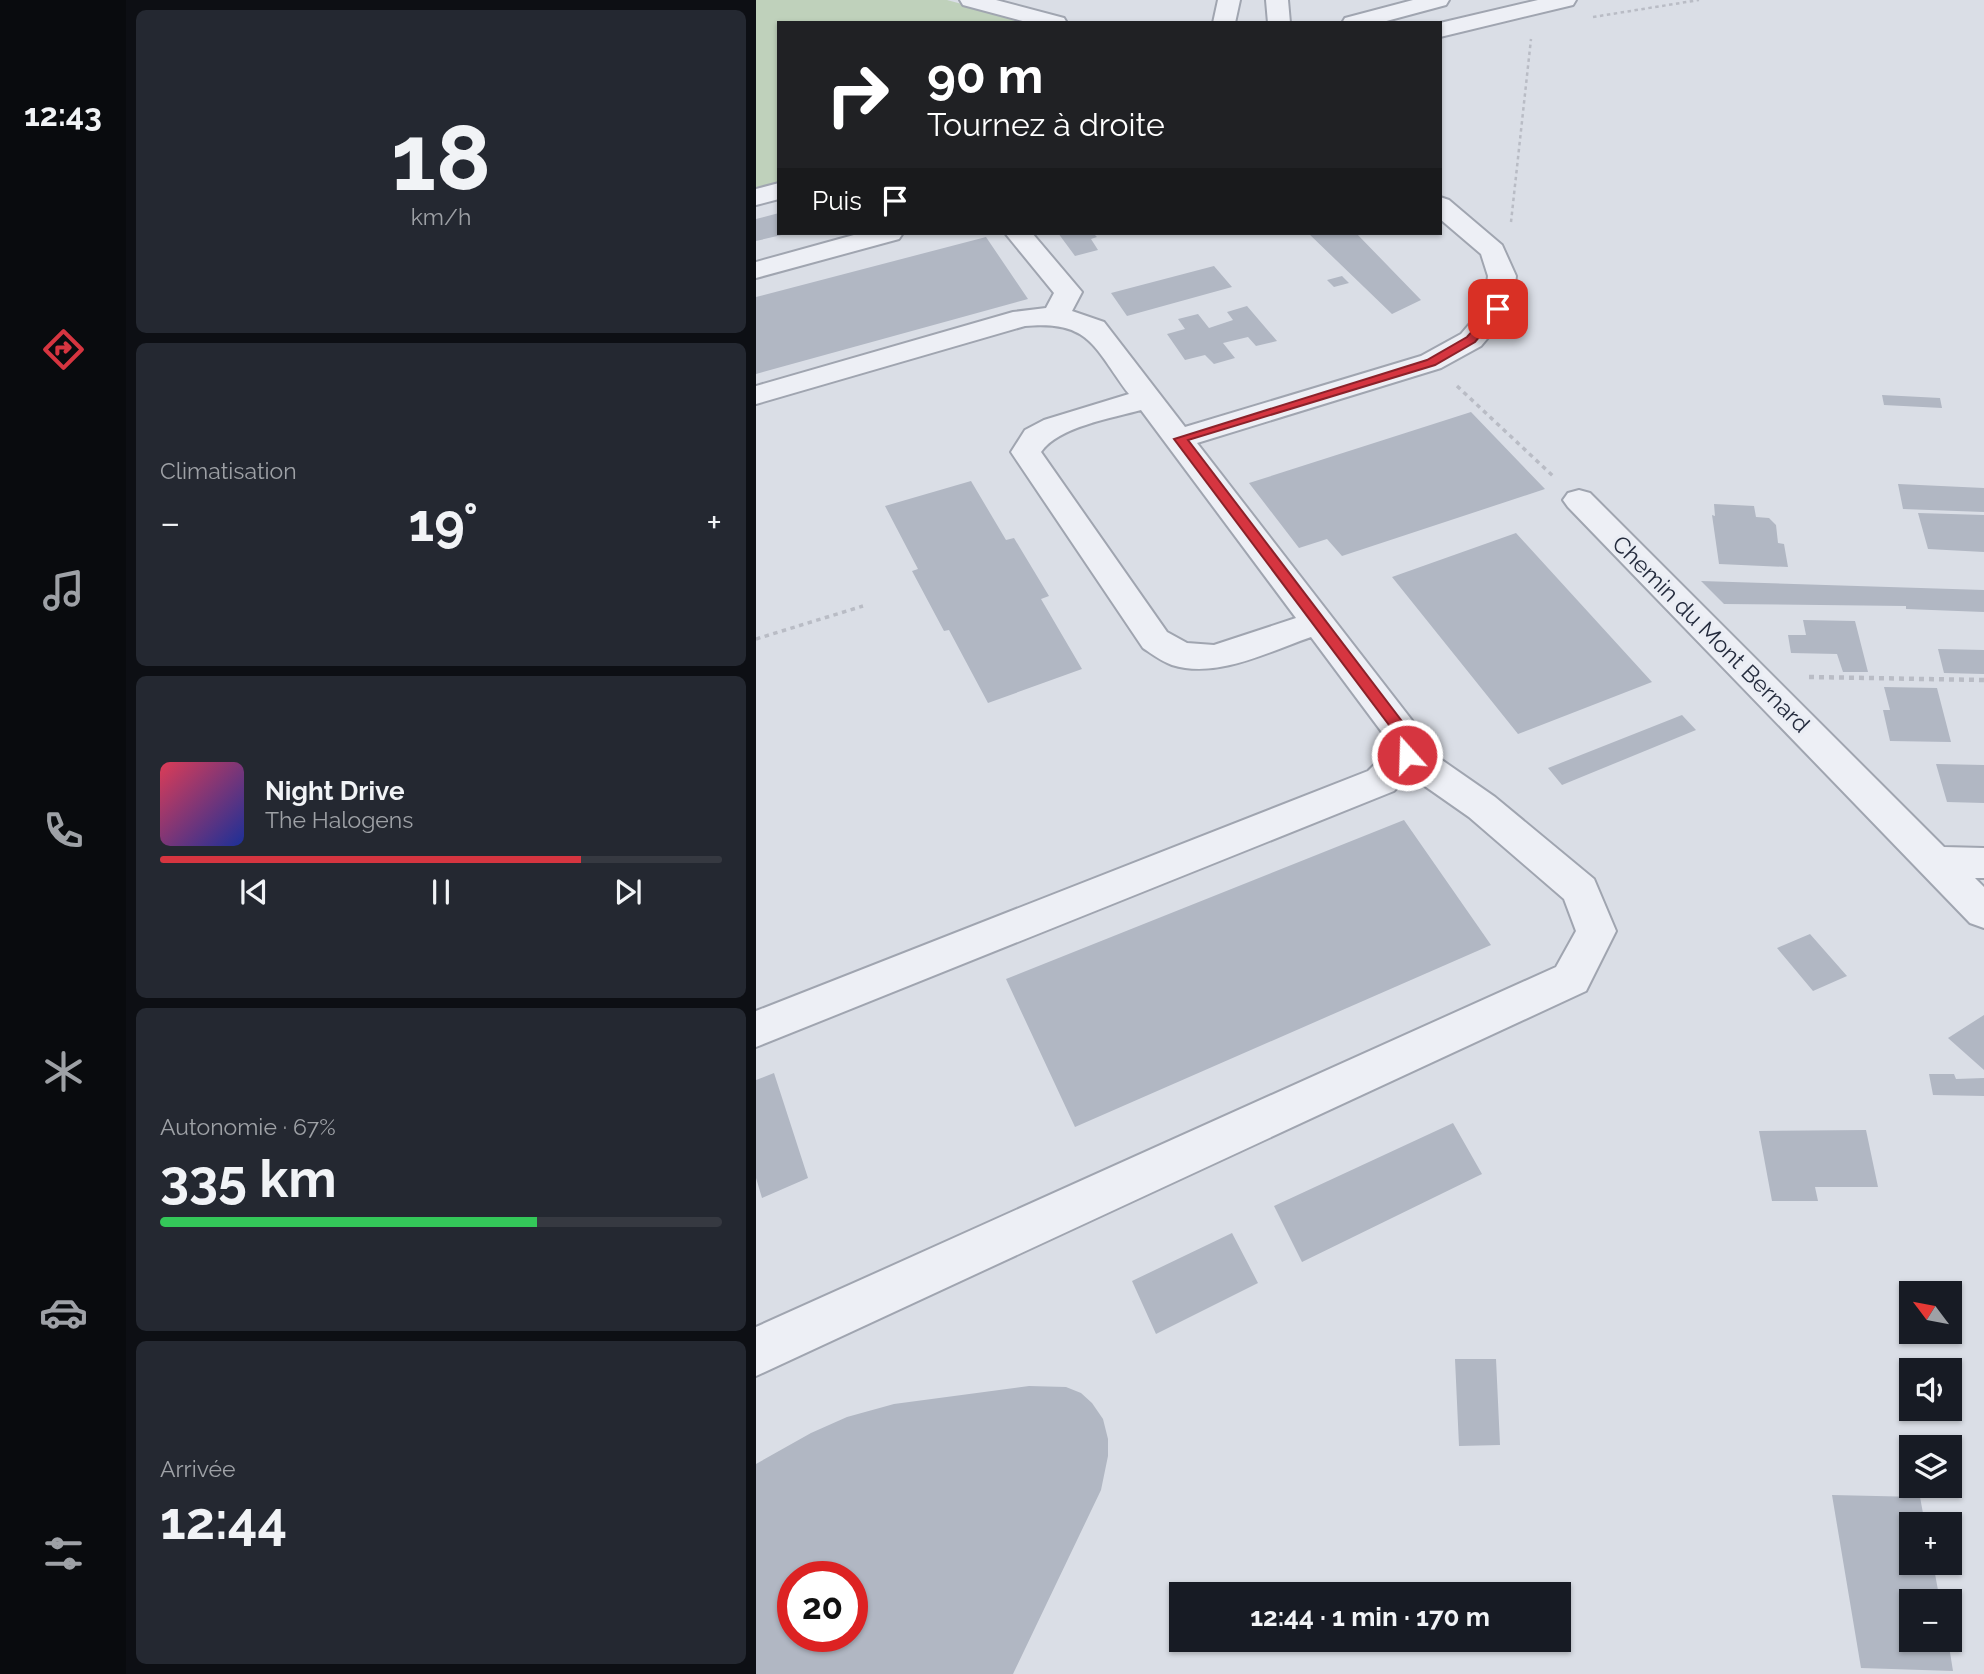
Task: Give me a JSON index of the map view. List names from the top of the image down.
{
  "streets": {
    "street": ["Chemin du Mont Bernard"]
  },
  "north": "top left",
  "page": {
    "tabs": "12:43",
    "tile": [
      ["18", "km/h"],
      "Climatisation",
      ["Autonomie · 67%", "335 km"],
      ["Arrivée", "12:44"]
    ],
    "turn": ["90 m", "Tournez à droite"],
    "then": "Puis",
    "heat": ["−", "19°", "+"],
    "song": ["Night Drive", "The Halogens"],
    "map_buttons": ["+", "−"],
    "limit": "20",
    "trip": "12:44 · 1 min · 170 m"
  }
}
